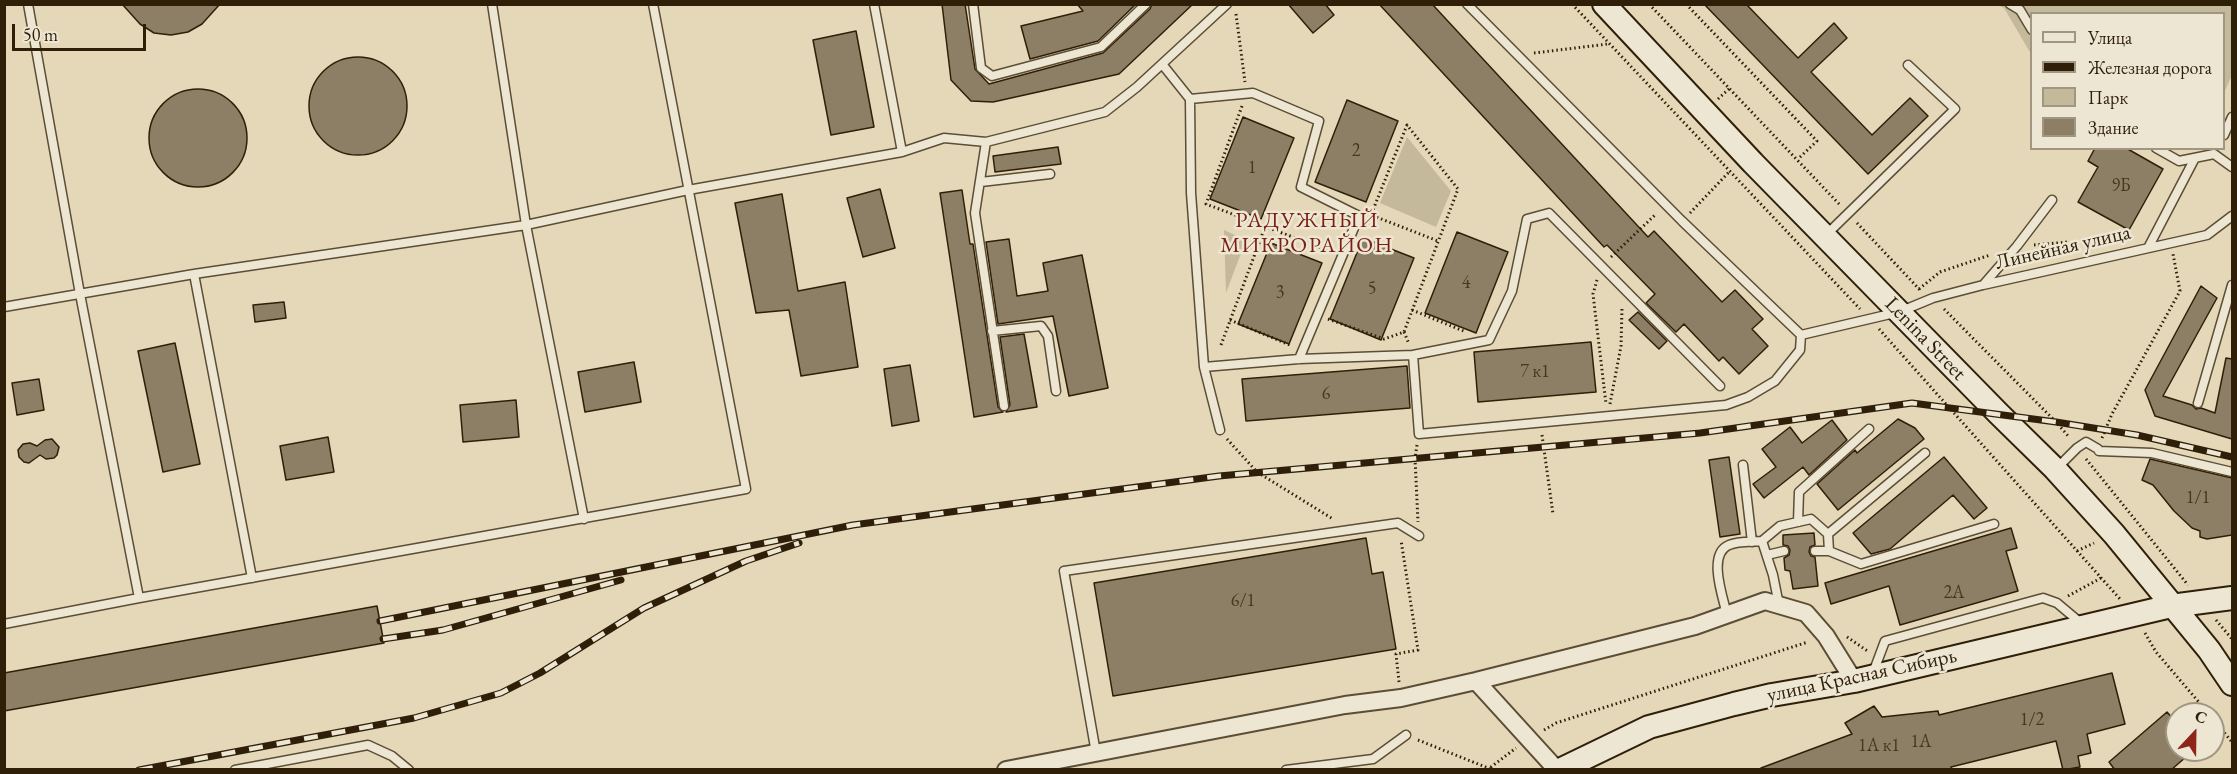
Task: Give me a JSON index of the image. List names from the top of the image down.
{
  "streets": {
    "street": ["Lenina Street", "улица Красная Сибирь"],
    "lane": ["Линейная улица"]
  },
  "crossings": [
    ["Линейная улица", "Lenina Street"],
    ["Lenina Street", "улица Красная Сибирь"]
  ],
  "districts": ["РАДУЖНЫЙ МИКРОРАЙОН"],
  "house_numbers": [
    "2",
    "1",
    "9Б",
    "4",
    "5",
    "3",
    "7 к1",
    "6",
    "1/1",
    "2А",
    "6/1",
    "1/2",
    "1А",
    "1А к1"
  ],
  "legend": [
    "Улица",
    "Железная дорога",
    "Парк",
    "Здание"
  ],
  "scale_bar": "50 m",
  "north": "top"
}
